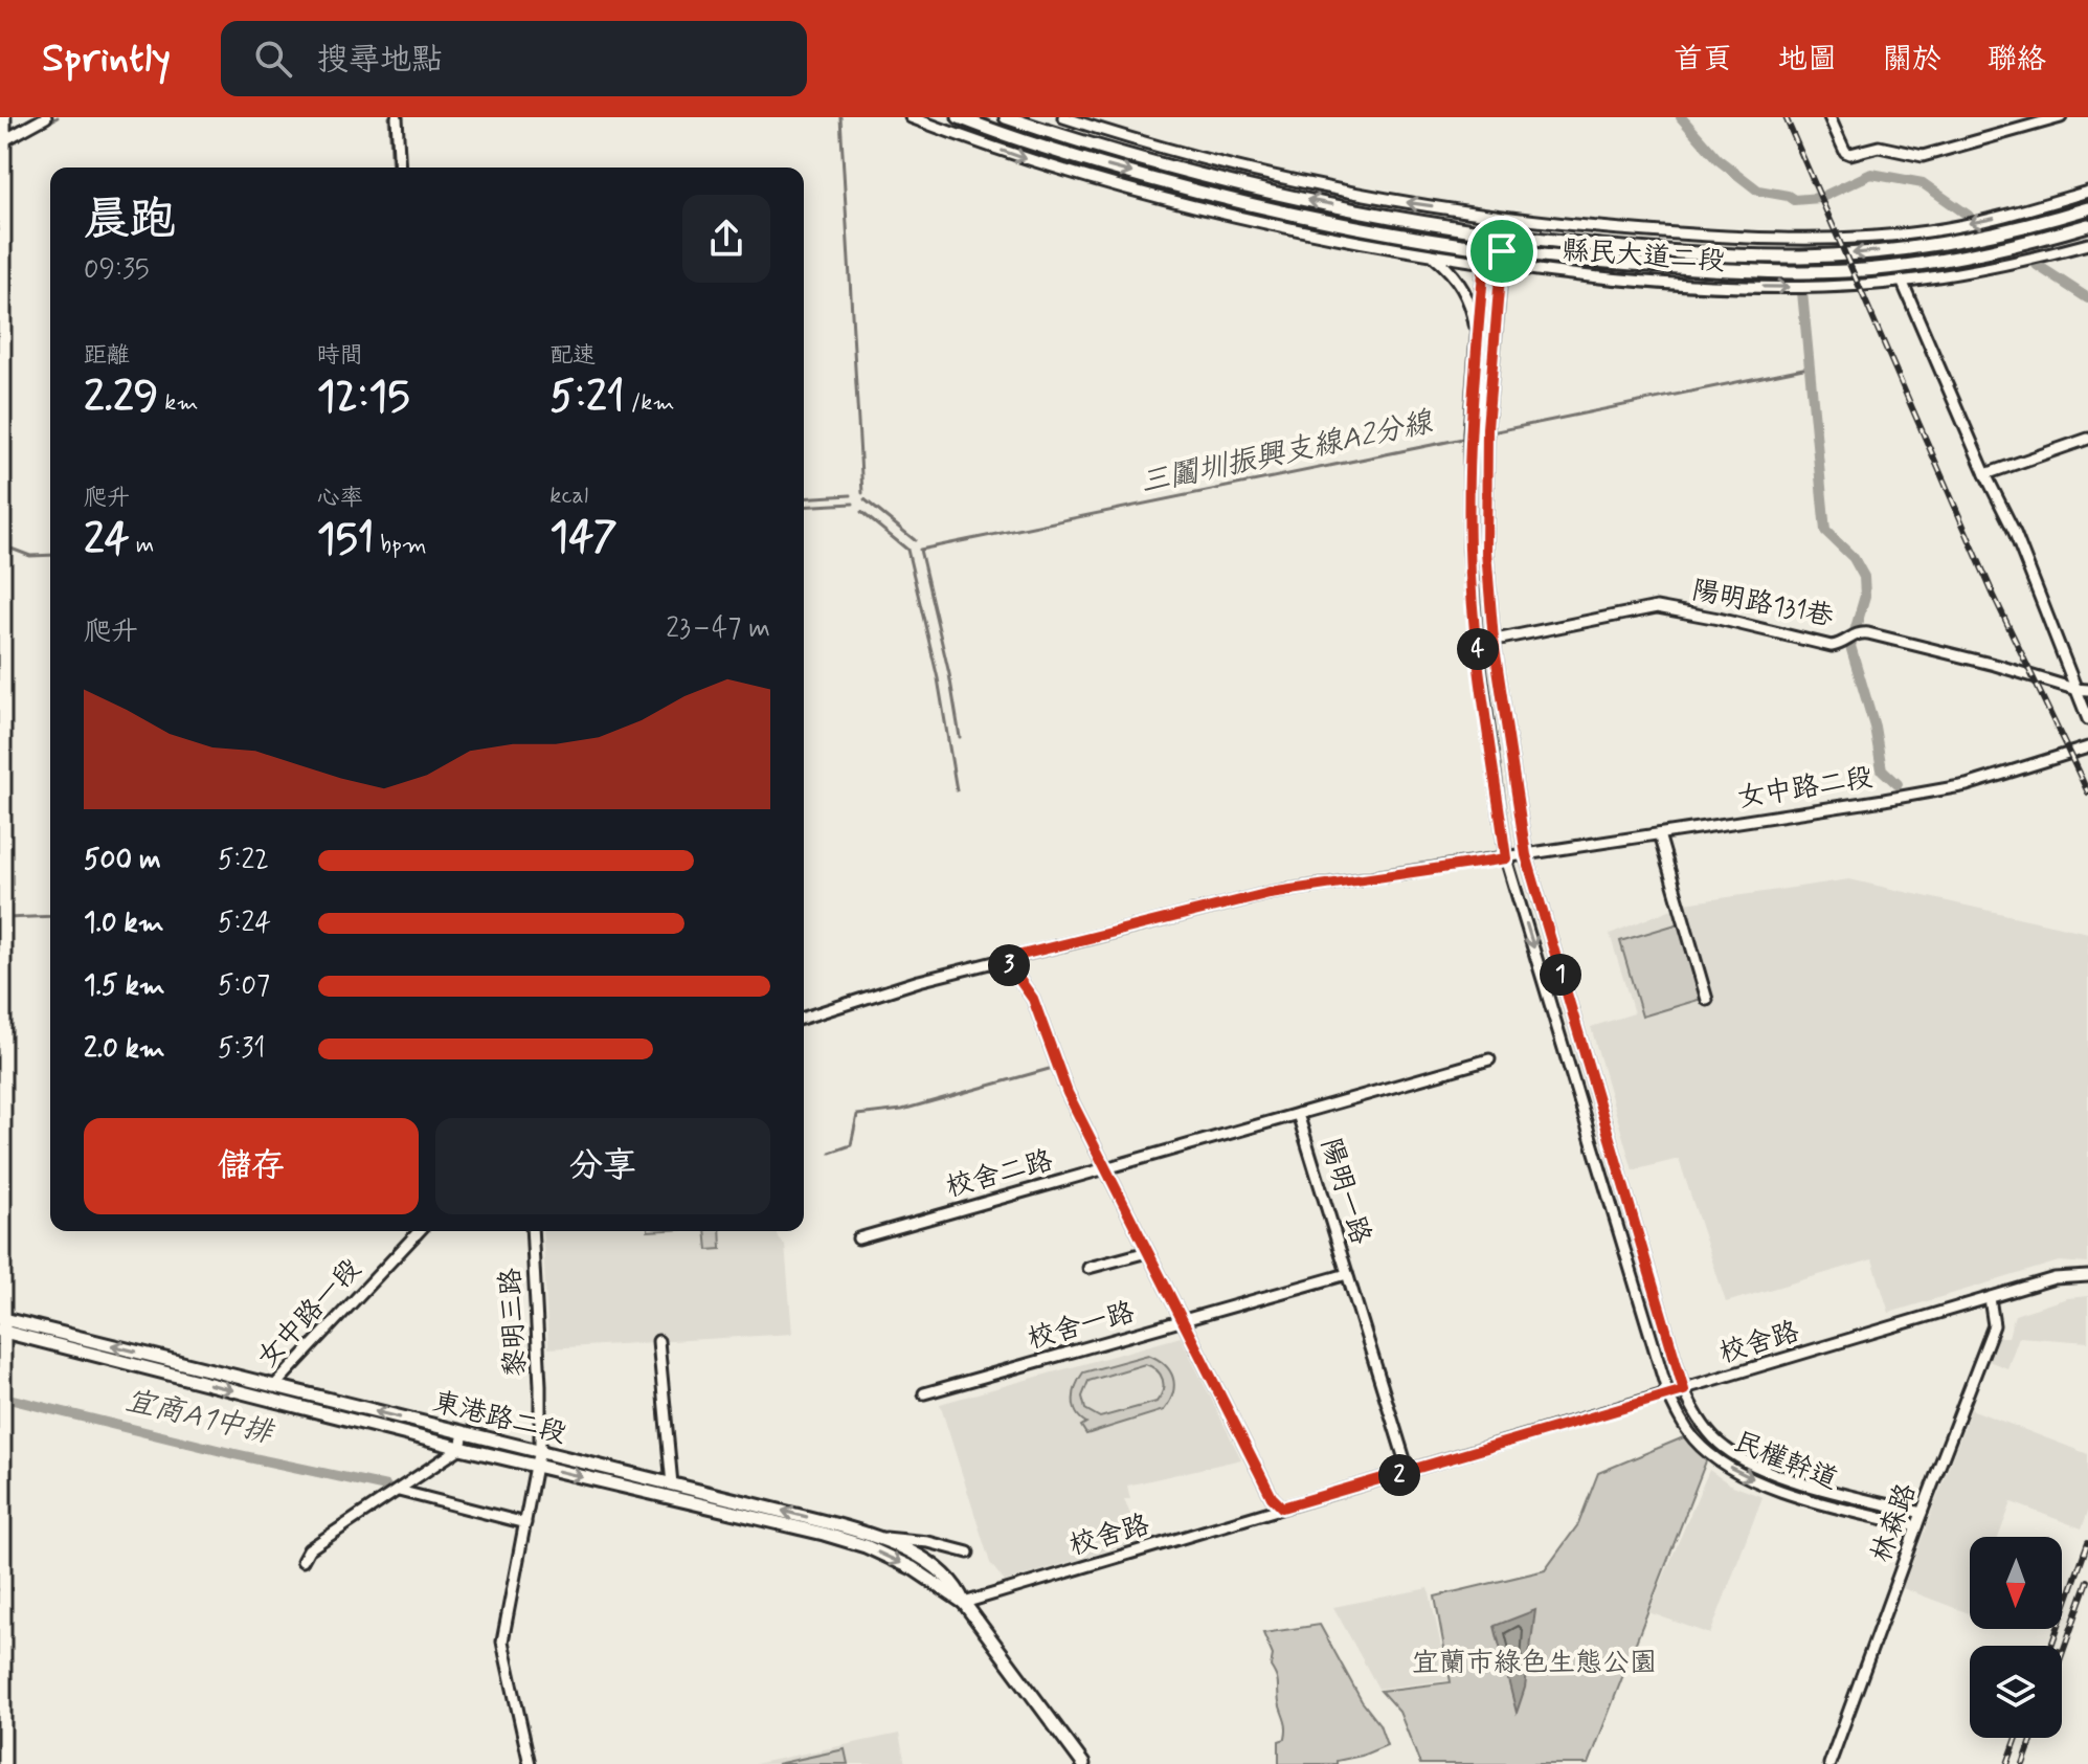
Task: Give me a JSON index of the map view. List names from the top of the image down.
{
  "streets": {
    "main road": ["縣民大道二段", "東港路二段"],
    "street": [
      "陽明路131巷",
      "女中路二段",
      "校舍二路",
      "陽明一路",
      "女中路一段",
      "黎明三路",
      "校舍一路",
      "校舍路",
      "民權幹道",
      "林森路"
    ]
  },
  "crossings": [
    ["縣民大道二段", "民權幹道"],
    ["陽明路131巷", "民權幹道"],
    ["女中路二段", "民權幹道"],
    ["校舍二路", "陽明一路"],
    ["陽明一路", "校舍一路"],
    ["陽明一路", "校舍路"],
    ["女中路一段", "東港路二段"],
    ["黎明三路", "東港路二段"],
    ["校舍路", "東港路二段"],
    ["校舍路", "民權幹道"],
    ["校舍路", "林森路"],
    ["民權幹道", "林森路"]
  ],
  "water": ["三鬮圳振興支線A2分線", "宜商A1中排"],
  "parks": ["宜蘭市綠色生態公園"],
  "north": "bottom",
  "page": {
    "header": "Sprintly",
    "search": "搜尋地點",
    "nav": [
      "首頁",
      "地圖",
      "關於",
      "聯絡"
    ],
    "heading": ["晨跑", "09:35"],
    "stats": [
      ["距離", "2.29 km"],
      ["時間", "12:15"],
      ["配速", "5:21 /km"],
      ["爬升", "24 m"],
      ["心率", "151 bpm"],
      ["kcal", "147"]
    ],
    "chart": ["爬升", "23–47 m"],
    "pins": [
      "4",
      "3",
      "1",
      "2"
    ],
    "list": [
      {
        "name": "500 m",
        "note": "5:22"
      },
      {
        "name": "1.0 km",
        "note": "5:24"
      },
      {
        "name": "1.5 km",
        "note": "5:07"
      },
      {
        "name": "2.0 km",
        "note": "5:31"
      }
    ],
    "buttons": ["儲存", "分享"]
  }
}
